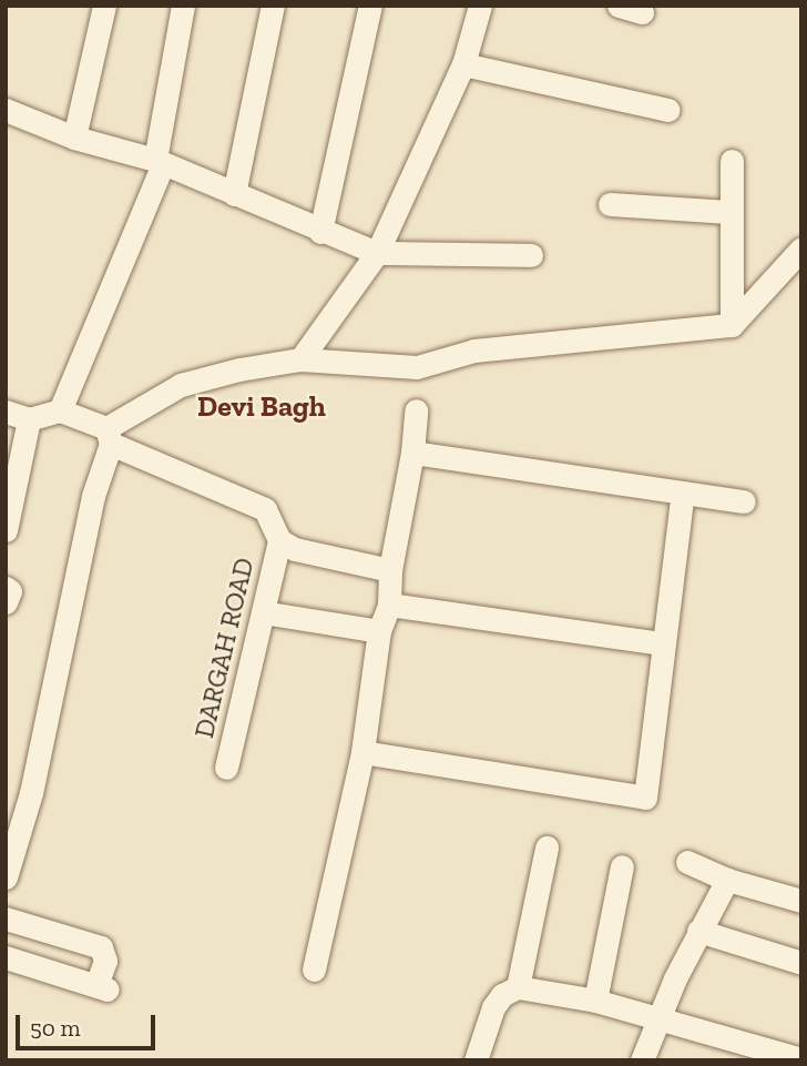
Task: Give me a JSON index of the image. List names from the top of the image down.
{
  "streets": {
    "street": ["DARGAH ROAD"]
  },
  "districts": ["Devi Bagh"],
  "scale_bar": "50 m"
}
